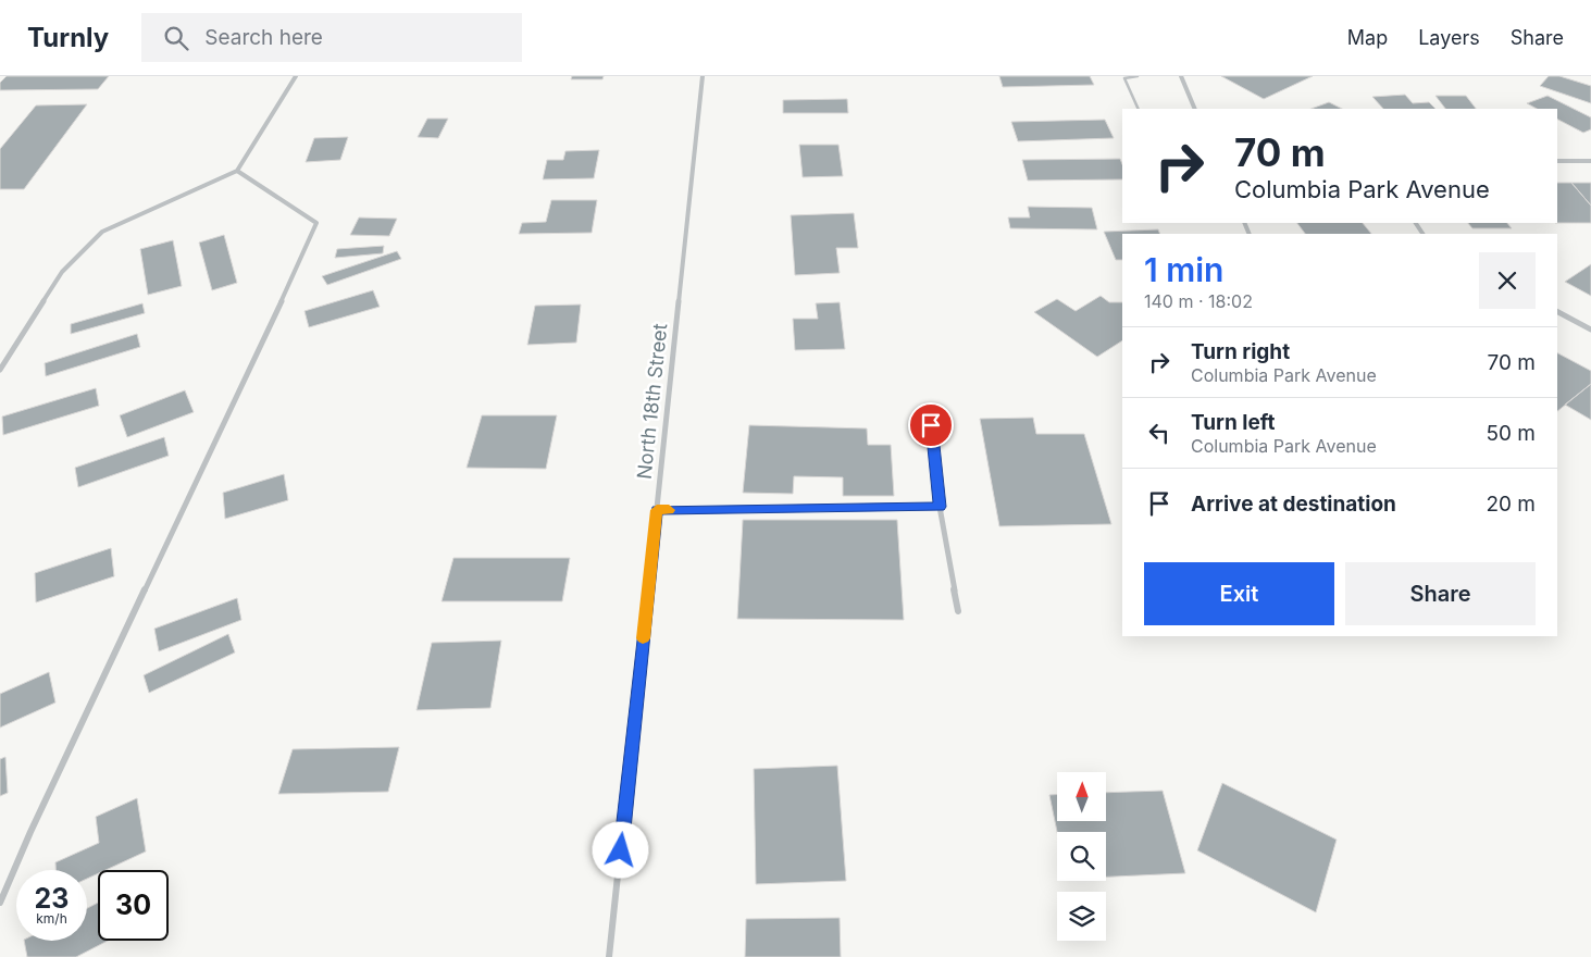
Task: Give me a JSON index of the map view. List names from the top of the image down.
{
  "streets": {
    "street": ["North 18th Street"]
  },
  "north": "top",
  "page": {
    "header": "Turnly",
    "search": "Search here",
    "nav": ["Map", "Layers", "Share"],
    "turn": ["70 m", "Columbia Park Avenue"],
    "heading": ["1 min", "140 m · 18:02"],
    "list": [
      {
        "name": "Turn right",
        "note": "Columbia Park Avenue",
        "value": "70 m"
      },
      {
        "name": "Turn left",
        "note": "Columbia Park Avenue",
        "value": "50 m"
      },
      {
        "name": "Arrive at destination",
        "value": "20 m"
      }
    ],
    "buttons": ["Exit", "Share"],
    "speed": "23 km/h",
    "limit": "30"
  }
}
